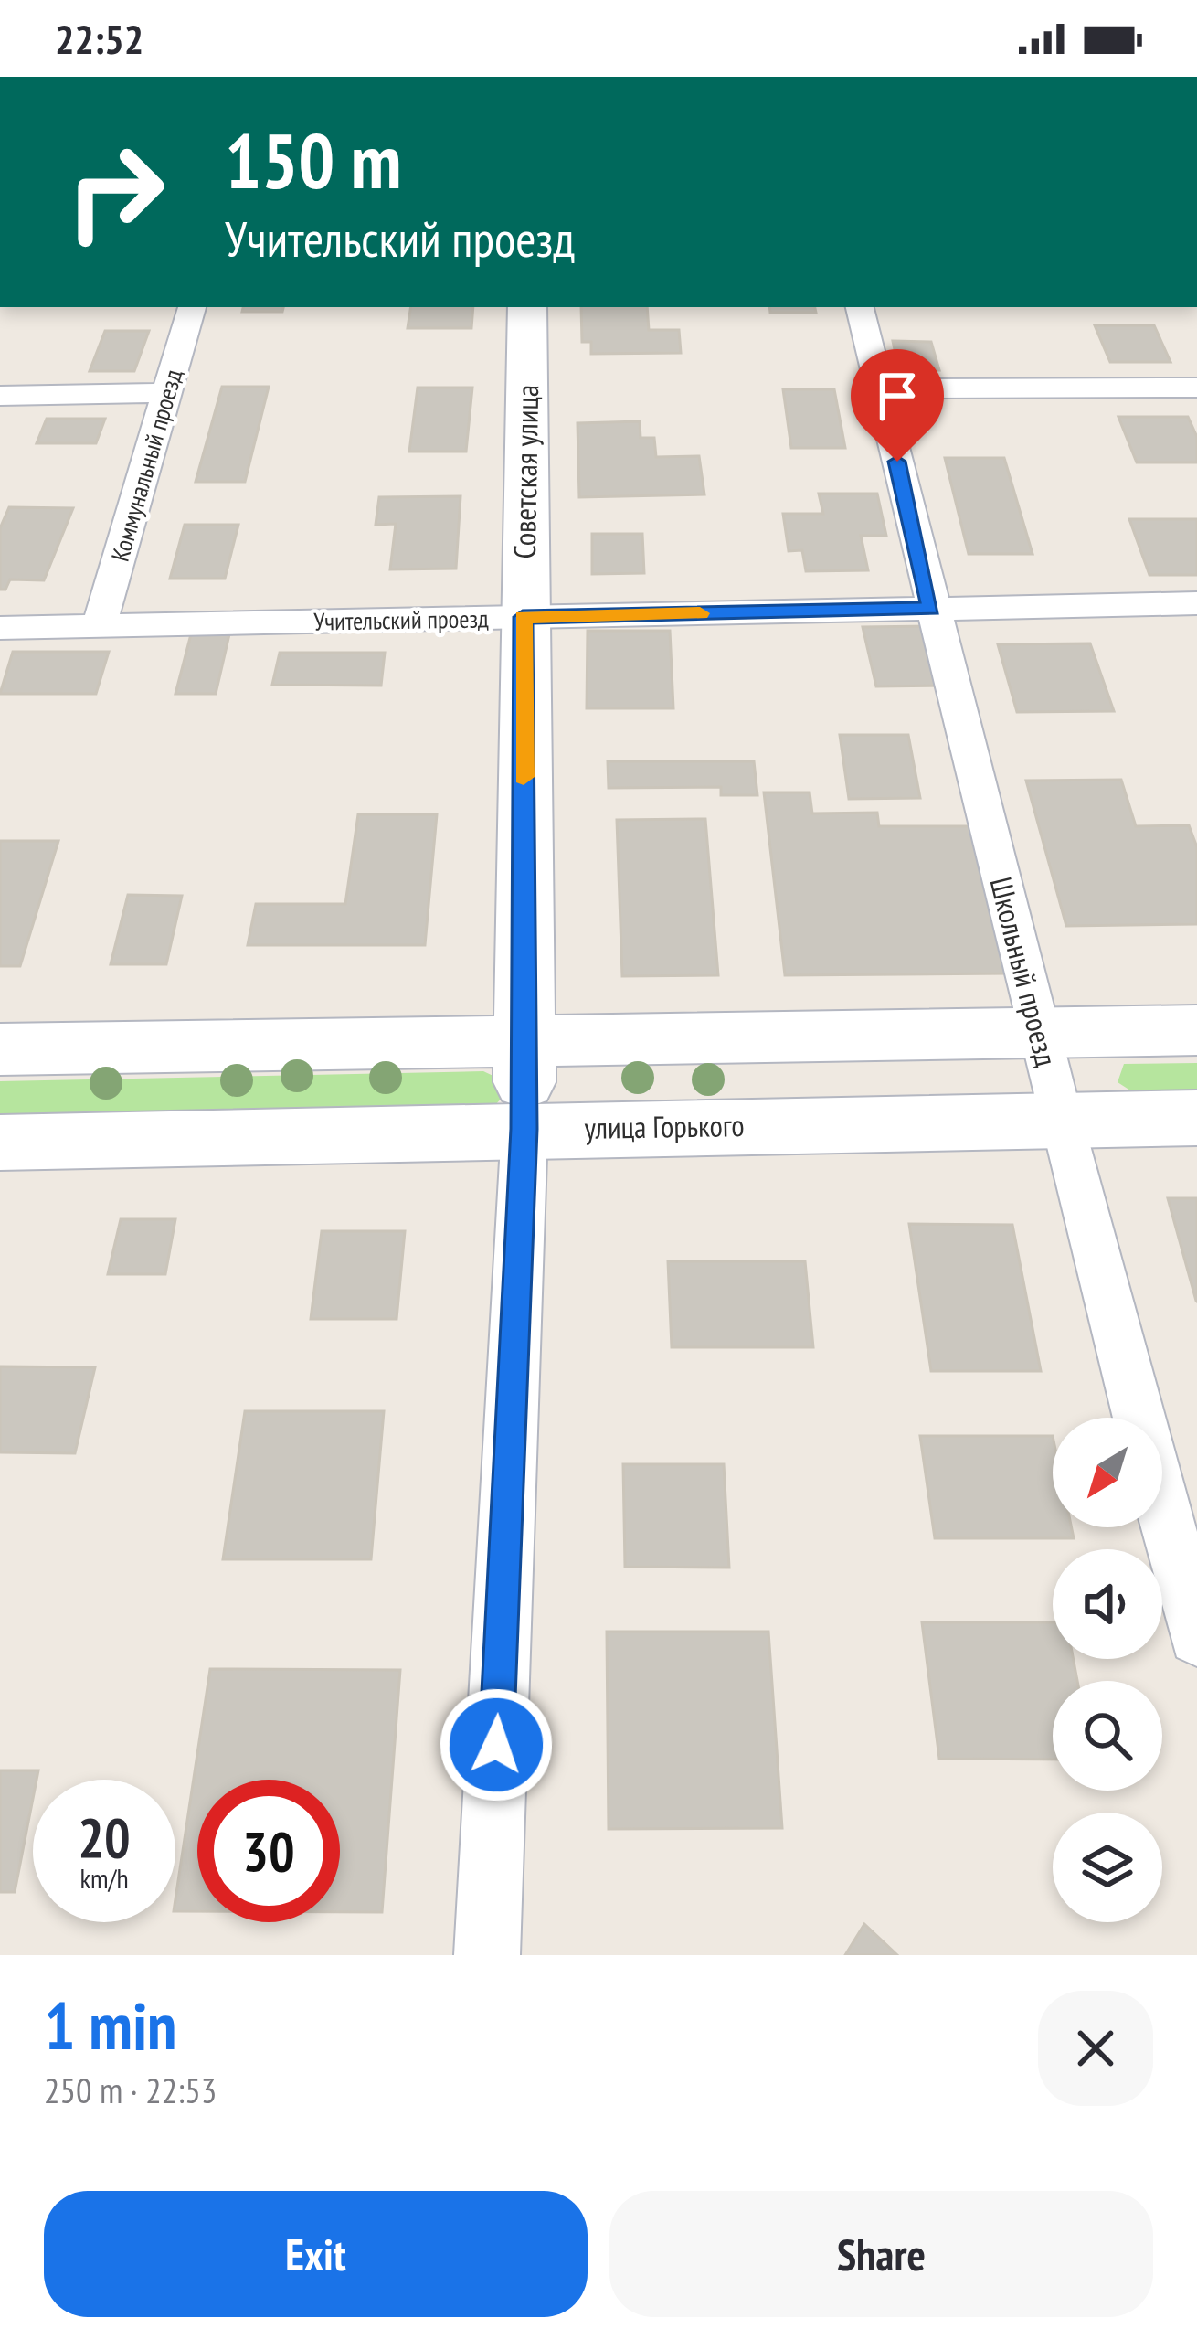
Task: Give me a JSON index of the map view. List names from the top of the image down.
{
  "streets": {
    "main road": ["Советская улица", "улица Горького"],
    "street": ["Коммунальный проезд", "Учительский проезд", "Школьный проезд"]
  },
  "crossings": [
    ["Коммунальный проезд", "Учительский проезд"],
    ["Советская улица", "Учительский проезд"],
    ["Советская улица", "улица Горького"],
    ["Учительский проезд", "Школьный проезд"],
    ["Школьный проезд", "улица Горького"]
  ],
  "north": "bottom left",
  "page": {
    "status": "22:52",
    "turn": ["150 m", "Учительский проезд"],
    "speed": "20 km/h",
    "limit": "30",
    "heading": ["1 min", "250 m · 22:53"],
    "buttons": ["Exit", "Share"]
  }
}
